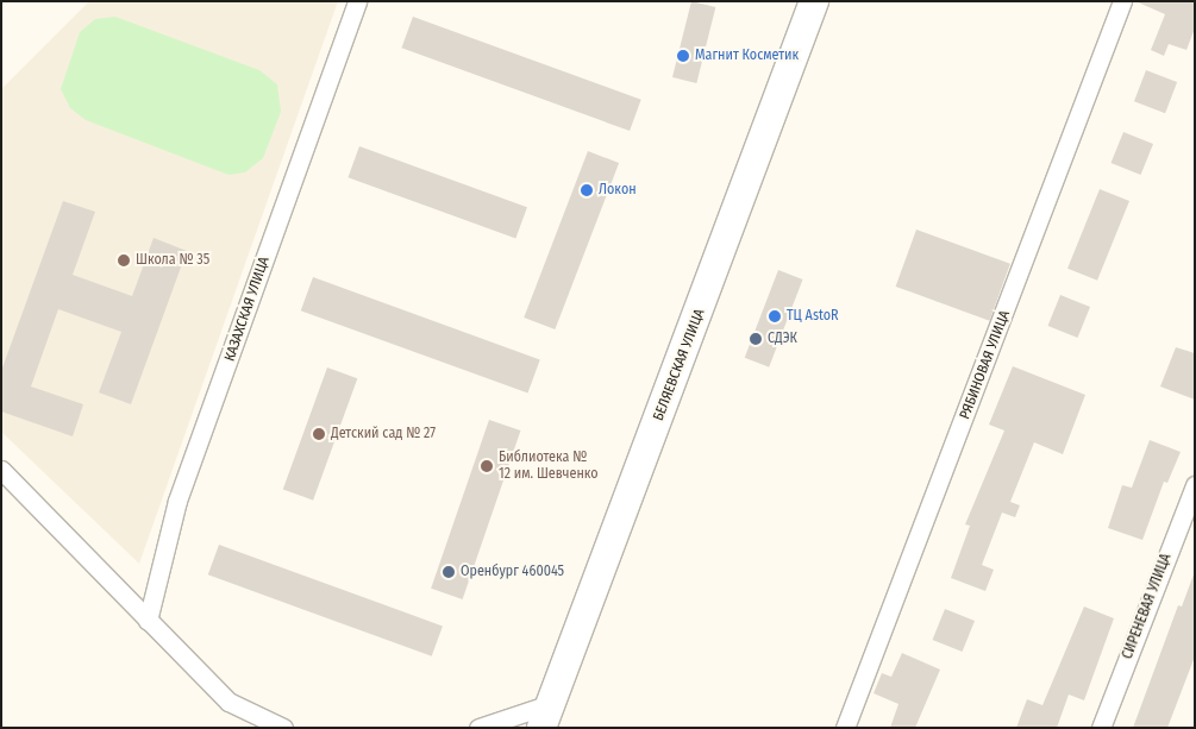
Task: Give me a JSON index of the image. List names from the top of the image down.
{
  "streets": {
    "main road": ["БЕЛЯЕВСКАЯ УЛИЦА"],
    "street": ["КАЗАХСКАЯ УЛИЦА", "РЯБИНОВАЯ УЛИЦА", "СИРЕНЕВАЯ УЛИЦА"]
  },
  "places": [
    "Магнит Косметик",
    "Локон",
    "Школа № 35",
    "ТЦ AstoR",
    "СДЭК",
    "Детский сад № 27",
    "Библиотека № 12 им. Шевченко",
    "Оренбург 460045"
  ]
}
